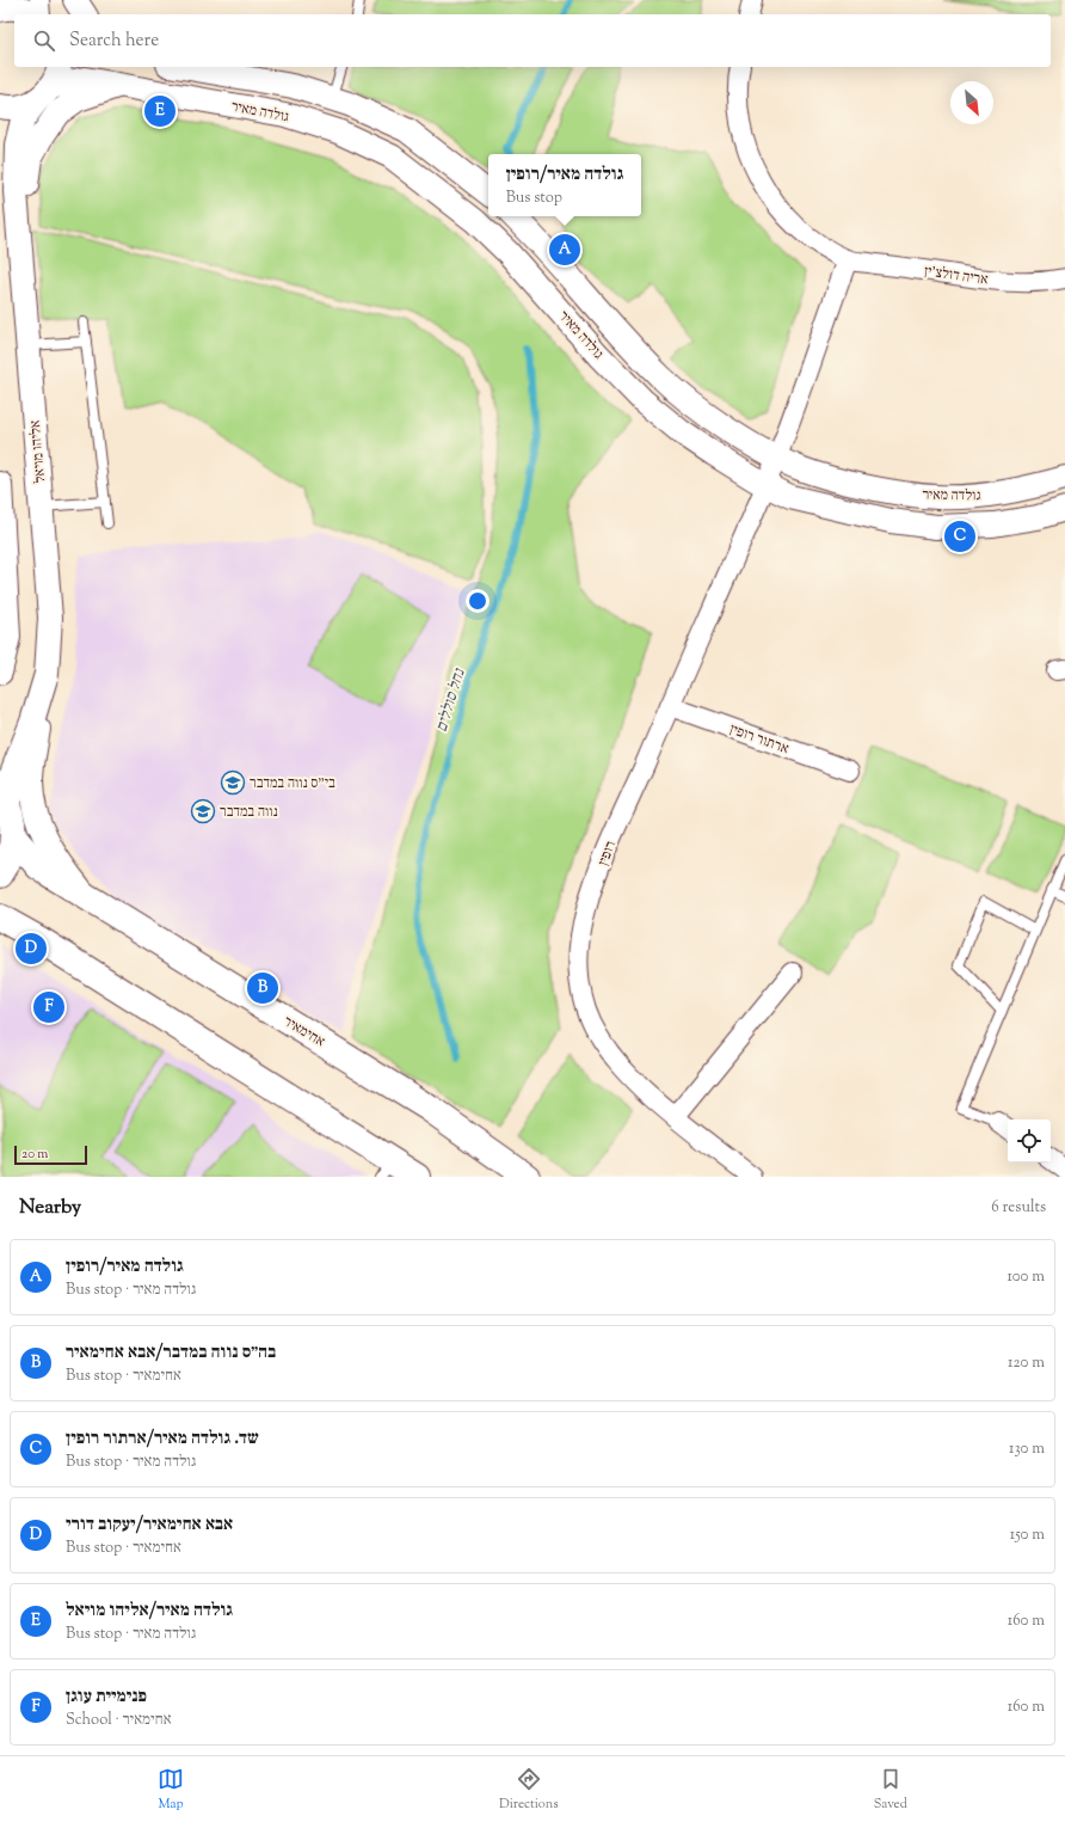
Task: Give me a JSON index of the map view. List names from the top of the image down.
{
  "streets": {
    "main road": ["אחימאיר"],
    "street": [
      "גולדה מאיר",
      "אריה דולצ'ין",
      "אליהו מויאל",
      "ארתור רופין",
      "רופין"
    ]
  },
  "crossings": [
    ["גולדה מאיר", "אליהו מויאל"],
    ["גולדה מאיר", "רופין"],
    ["אריה דולצ'ין", "רופין"],
    ["ארתור רופין", "רופין"]
  ],
  "water": ["נחל סוללים"],
  "places": {
    "school or university": ["בי\"ס נווה במדבר", "נווה במדבר"]
  },
  "scale_bar": "20 m",
  "north": "bottom right",
  "page": {
    "search": "Search here",
    "pins": [
      "E",
      "A",
      "C",
      "D",
      "B",
      "F"
    ],
    "popup": ["גולדה מאיר/רופין", "Bus stop"],
    "scale": "20 m",
    "heading": ["Nearby", "6 results"],
    "list": [
      {
        "mark": "A",
        "name": "גולדה מאיר/רופין",
        "note": "Bus stop · גולדה מאיר",
        "value": "100 m"
      },
      {
        "mark": "B",
        "name": "בה״ס נווה במדבר/אבא אחימאיר",
        "note": "Bus stop · אחימאיר",
        "value": "120 m"
      },
      {
        "mark": "C",
        "name": "שד. גולדה מאיר/ארתור רופין",
        "note": "Bus stop · גולדה מאיר",
        "value": "130 m"
      },
      {
        "mark": "D",
        "name": "אבא אחימאיר/יעקוב דורי",
        "note": "Bus stop · אחימאיר",
        "value": "150 m"
      },
      {
        "mark": "E",
        "name": "גולדה מאיר/אליהו מויאל",
        "note": "Bus stop · גולדה מאיר",
        "value": "160 m"
      },
      {
        "mark": "F",
        "name": "פנימיית עוגן",
        "note": "School · אחימאיר",
        "value": "160 m"
      }
    ],
    "nav": ["Map", "Directions", "Saved"]
  }
}
